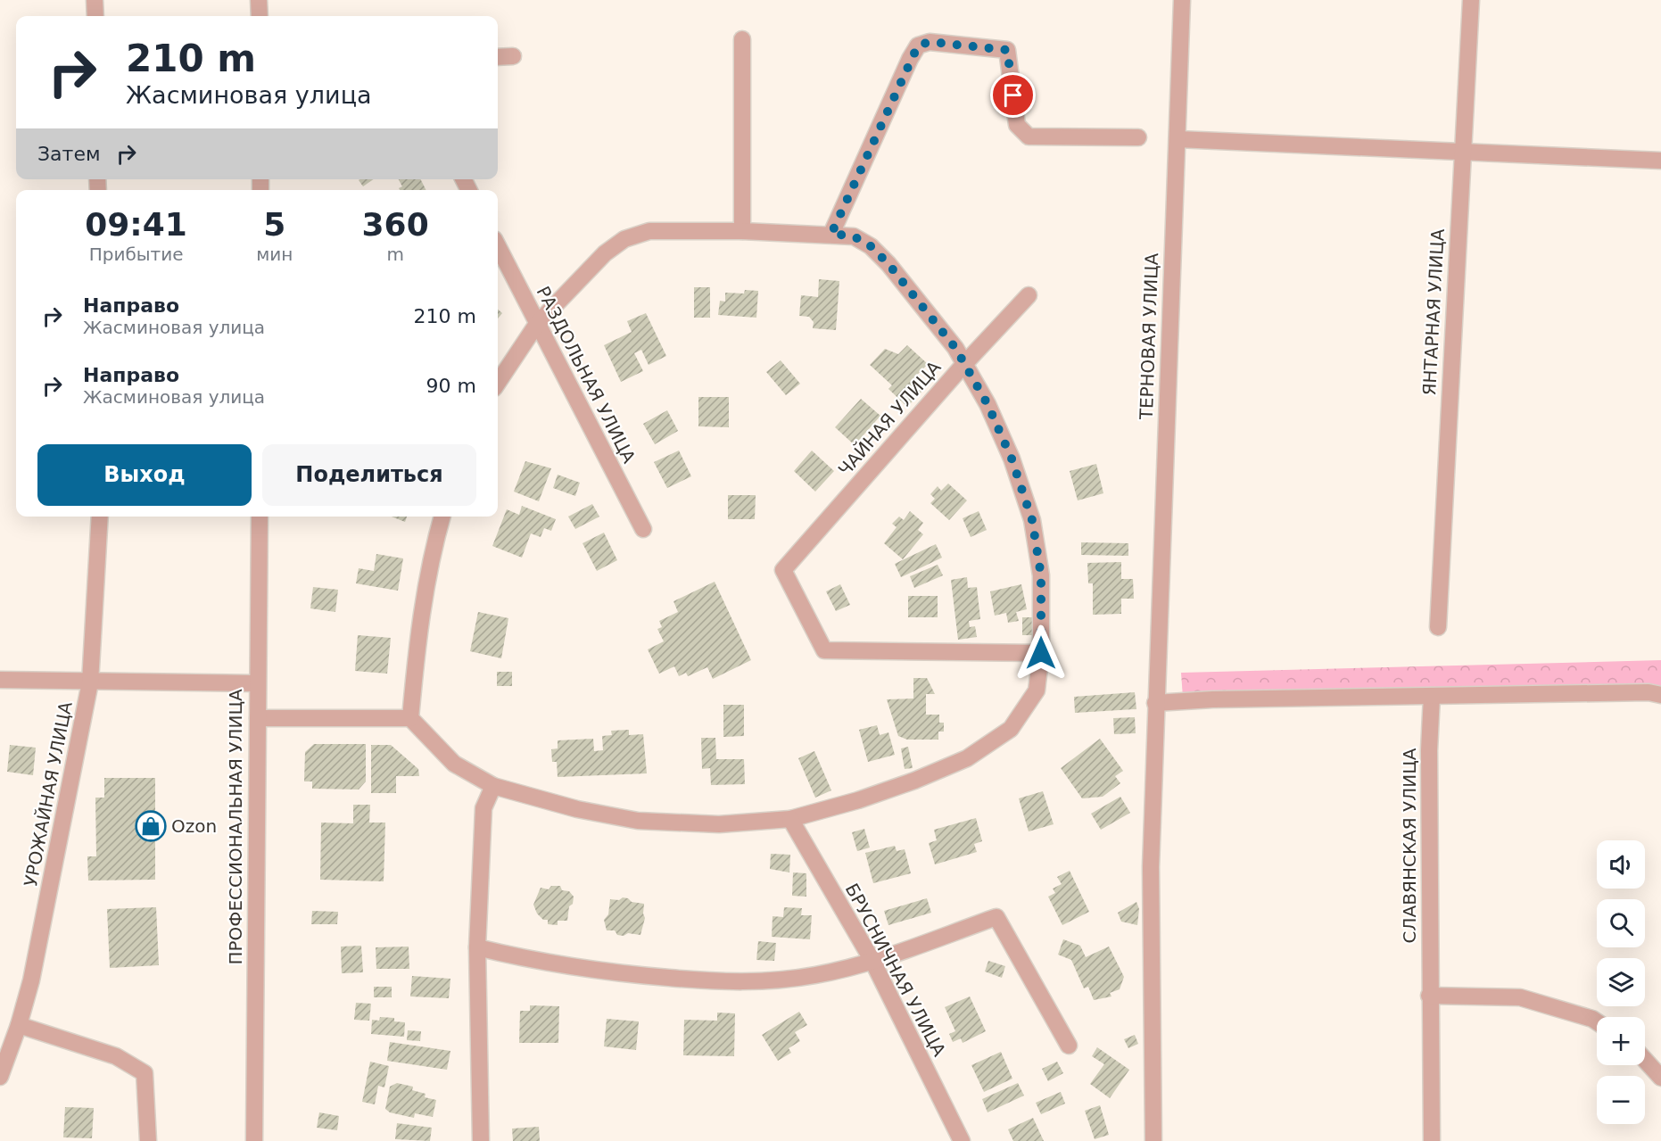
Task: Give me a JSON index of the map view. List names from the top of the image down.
{
  "streets": {
    "street": [
      "ЯНТАРНАЯ УЛИЦА",
      "ТЕРНОВАЯ УЛИЦА",
      "РАЗДОЛЬНАЯ УЛИЦА",
      "ЧАЙНАЯ УЛИЦА",
      "УРОЖАЙНАЯ УЛИЦА",
      "ПРОФЕССИОНАЛЬНАЯ УЛИЦА",
      "СЛАВЯНСКАЯ УЛИЦА",
      "БРУСНИЧНАЯ УЛИЦА"
    ]
  },
  "places": {
    "shop": ["Ozon"]
  },
  "page": {
    "turn": ["210 m", "Жасминовая улица"],
    "then": "Затем",
    "eta": [
      "09:41",
      "Прибытие",
      "5",
      "мин",
      "360",
      "m"
    ],
    "list": [
      {
        "name": "Направо",
        "note": "Жасминовая улица",
        "value": "210 m"
      },
      {
        "name": "Направо",
        "note": "Жасминовая улица",
        "value": "90 m"
      }
    ],
    "buttons": ["Выход", "Поделиться"],
    "map_buttons": ["+", "−"]
  }
}
